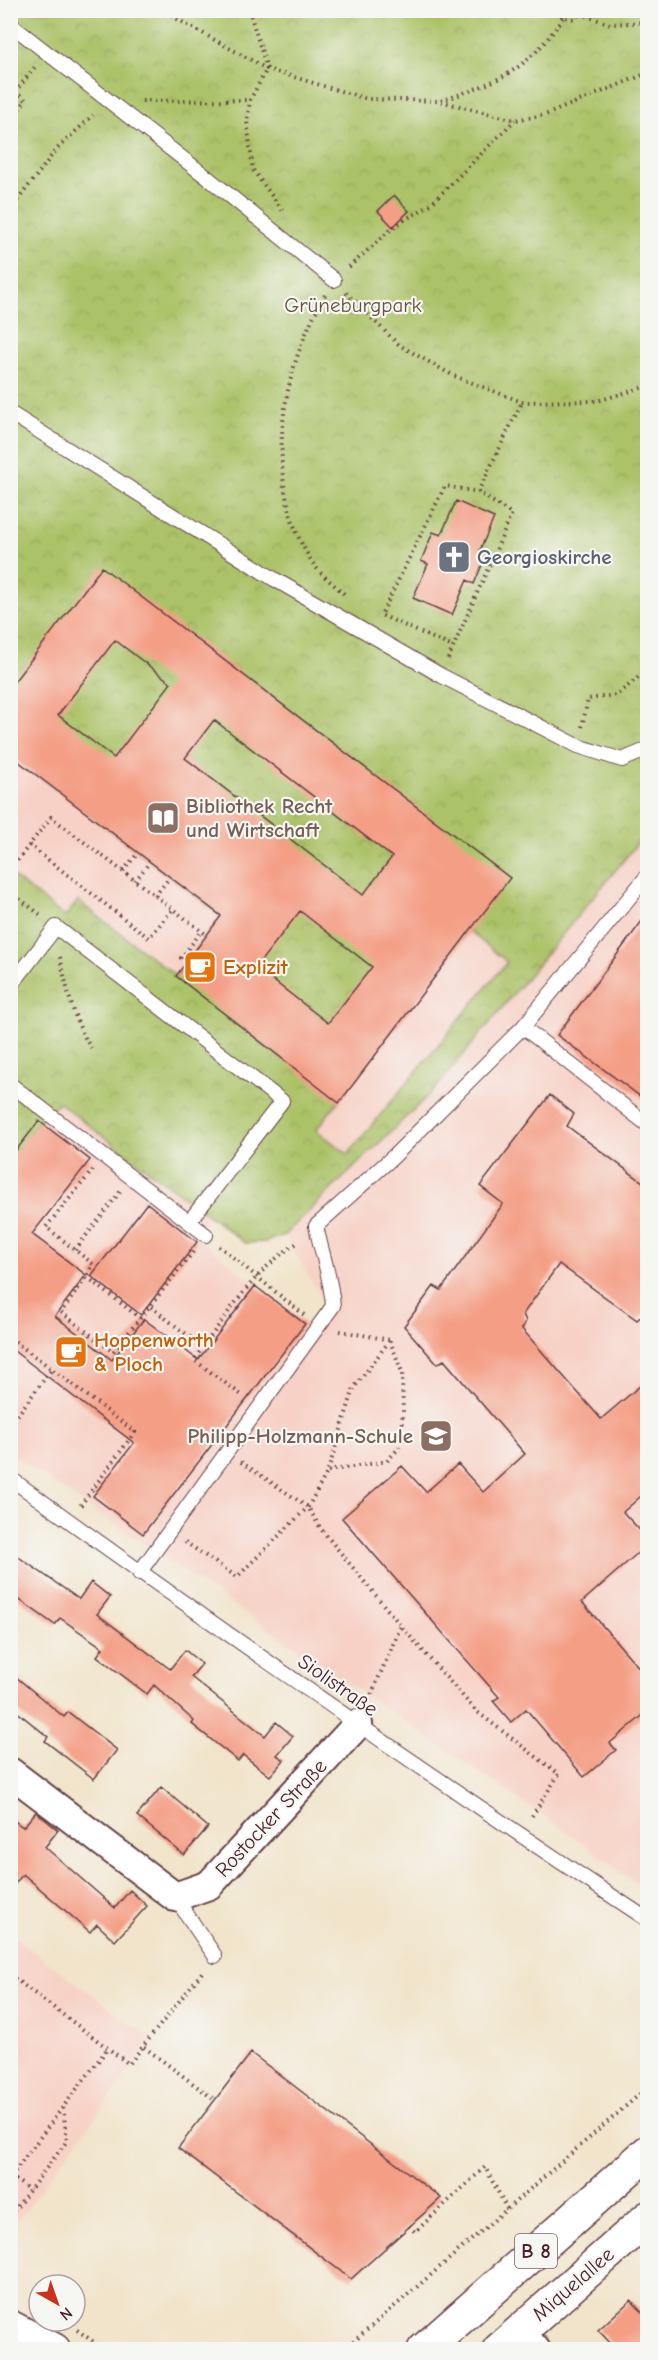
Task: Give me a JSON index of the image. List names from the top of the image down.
{
  "streets": {
    "main road": ["B 8", "Miquelallee"],
    "street": ["Rostocker Straße"],
    "lane": ["Siolistraße"]
  },
  "crossings": [
    ["Siolistraße", "Rostocker Straße"]
  ],
  "parks": ["Grüneburgpark"],
  "places": {
    "church": ["Georgioskirche"],
    "library": ["Bibliothek Recht und Wirtschaft"],
    "cafe": ["Explizit", "Hoppenworth & Ploch"],
    "school or university": ["Philipp-Holzmann-Schule"]
  },
  "north": "bottom right"
}
